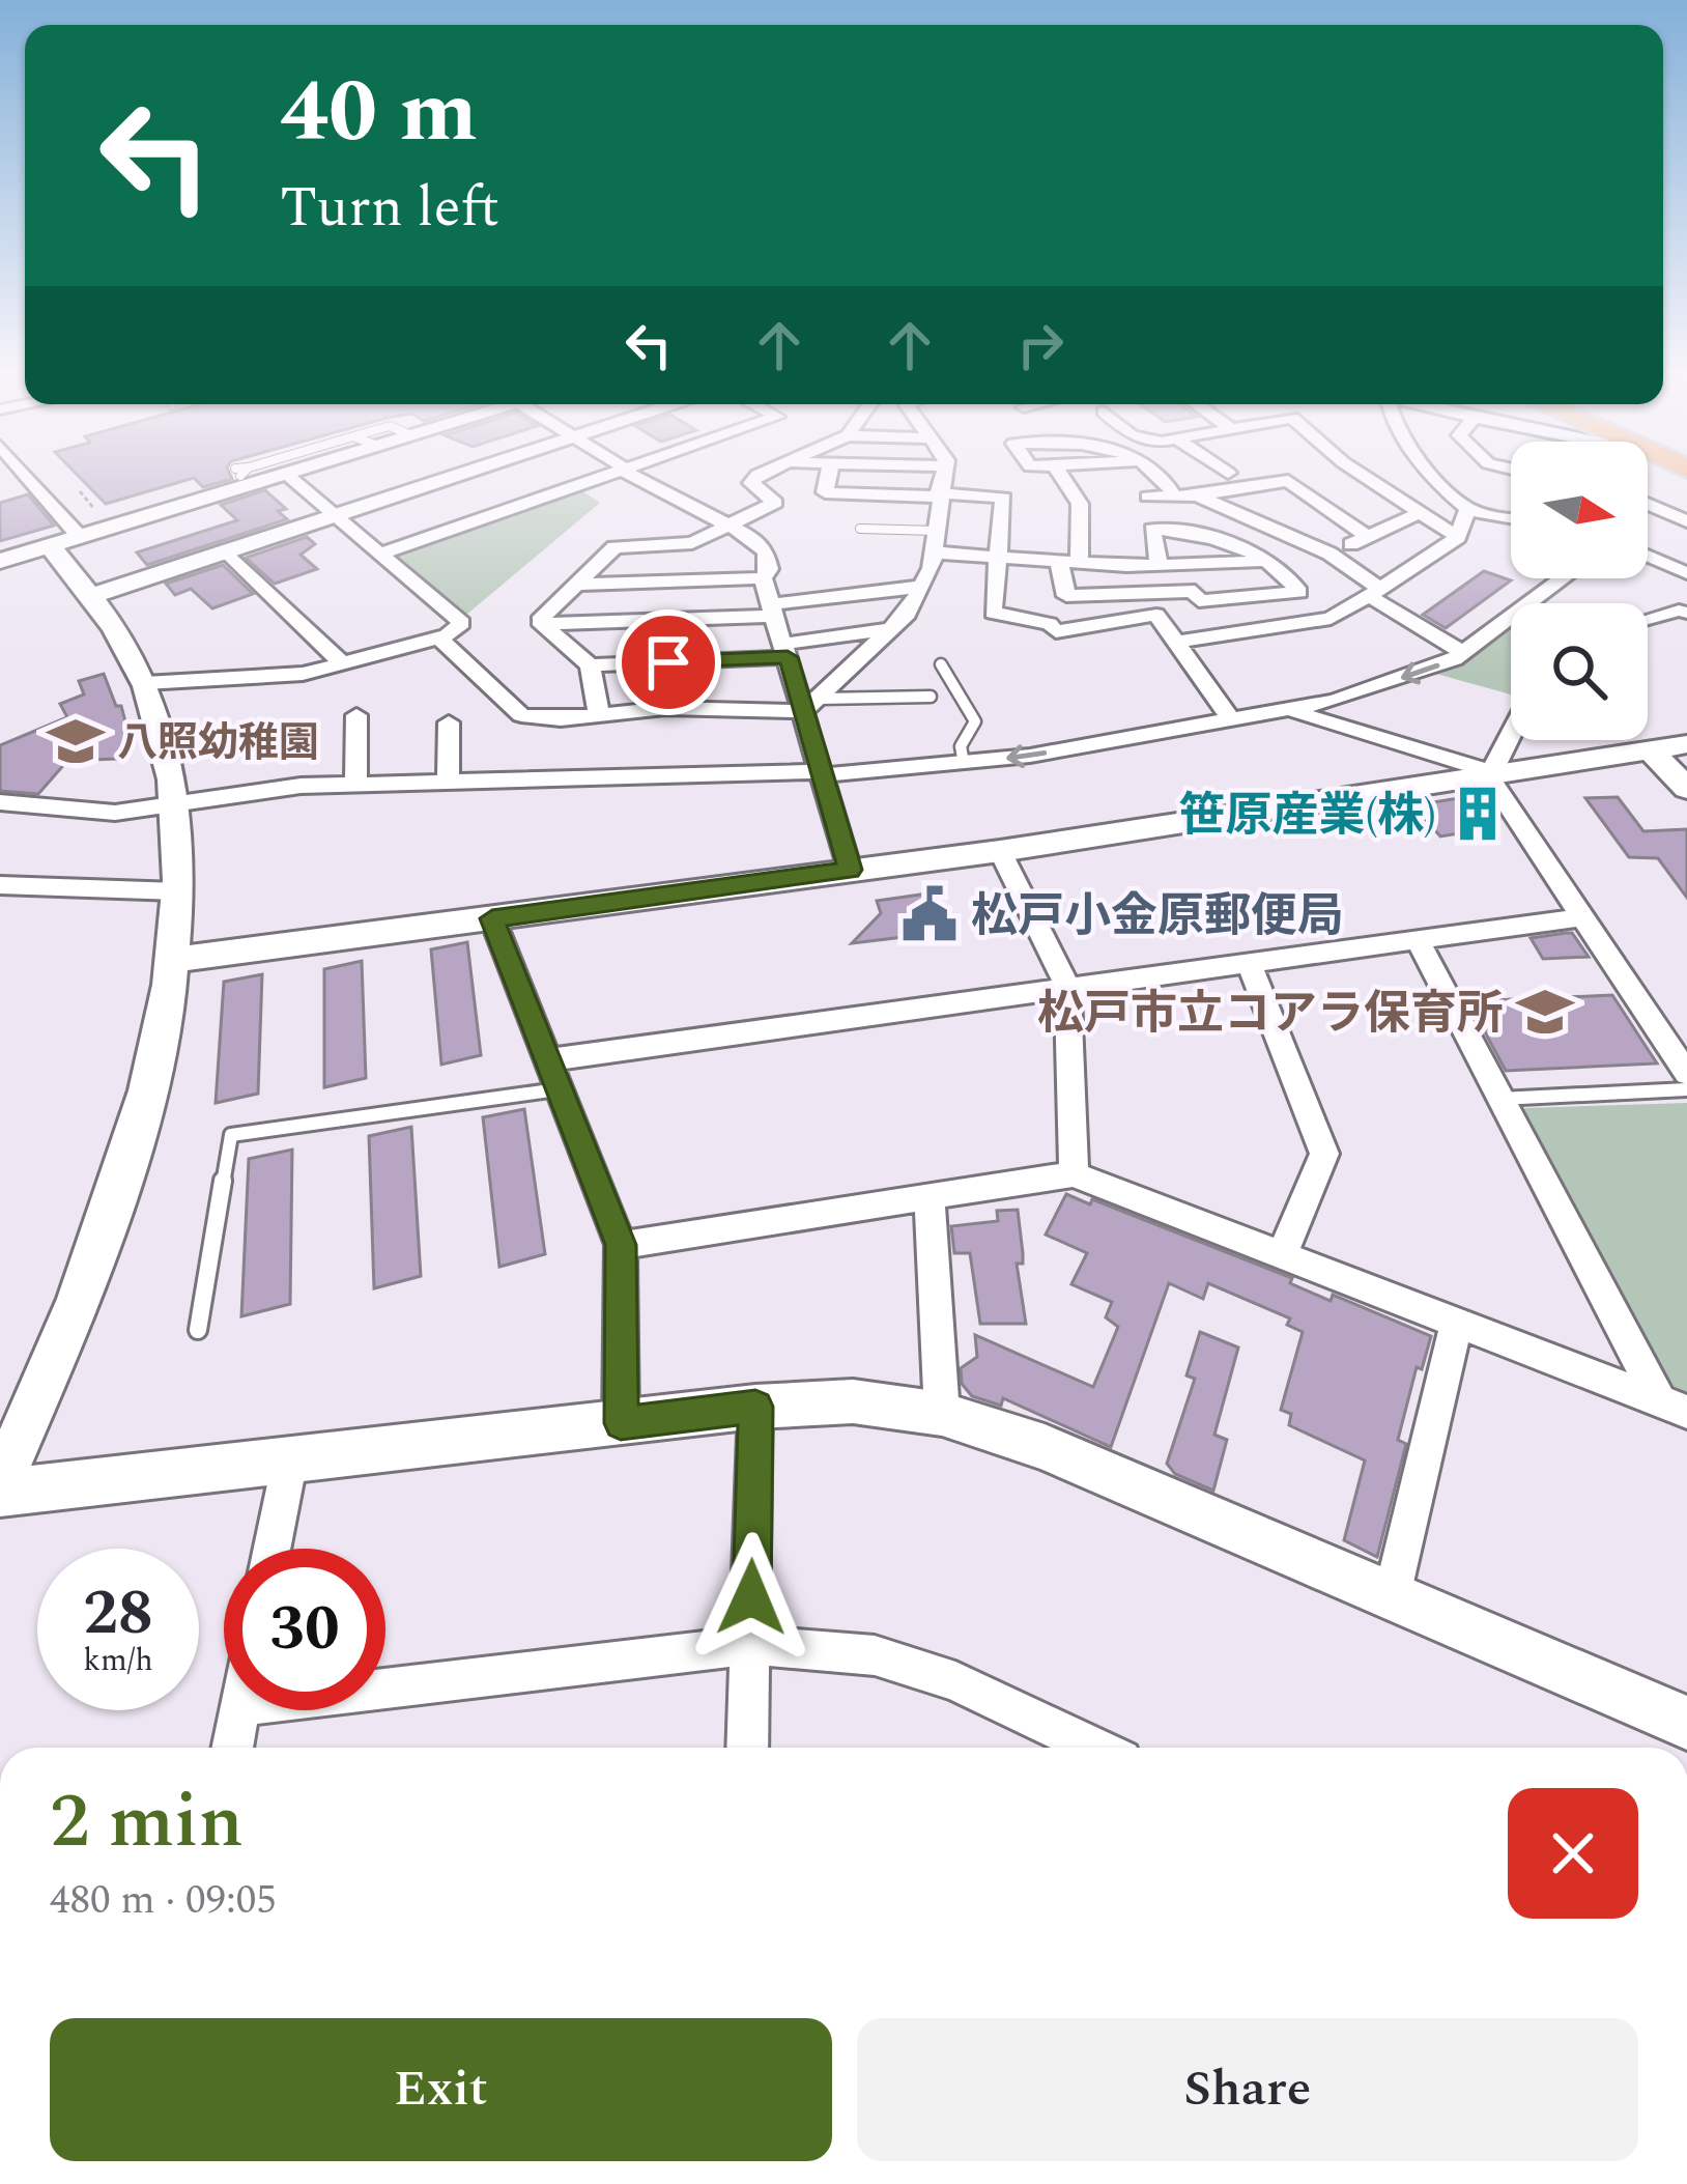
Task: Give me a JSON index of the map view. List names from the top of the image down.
{
  "places": {
    "school or university": ["八照幼稚園", "松戸市立コアラ保育所"],
    "building": ["笹原産業(株)"],
    "public building": ["松戸小金原郵便局"]
  },
  "north": "right",
  "page": {
    "turn": ["40 m", "Turn left"],
    "speed": "28 km/h",
    "limit": "30",
    "heading": ["2 min", "480 m · 09:05"],
    "buttons": ["Exit", "Share"]
  }
}
